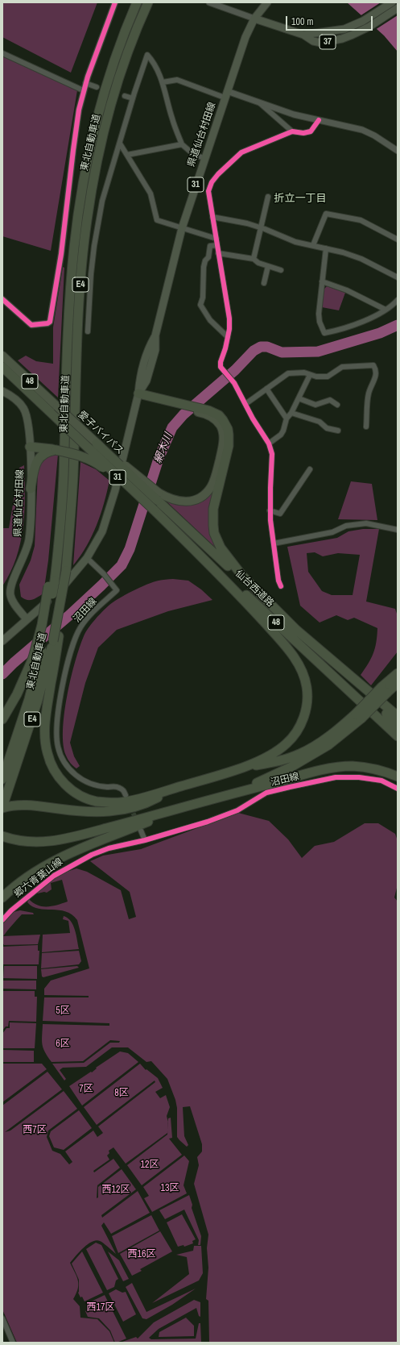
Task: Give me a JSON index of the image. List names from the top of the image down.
{
  "streets": {
    "highway": [
      "東北自動車道",
      "E4",
      "48",
      "愛子バイパス",
      "仙台西道路"
    ],
    "main road": ["37", "県道仙台村田線", "31"],
    "street": ["沼田線", "郷六青葉山線"]
  },
  "crossings": [
    ["37", "県道仙台村田線"],
    ["県道仙台村田線", "沼田線"],
    ["愛子バイパス", "仙台西道路"],
    ["沼田線", "郷六青葉山線"]
  ],
  "districts": ["折立一丁目"],
  "water": ["網木川"],
  "parks": [
    "5区",
    "6区",
    "7区",
    "8区",
    "西7区",
    "12区",
    "13区",
    "西12区",
    "西16区",
    "西17区"
  ],
  "scale_bar": "100 m"
}
